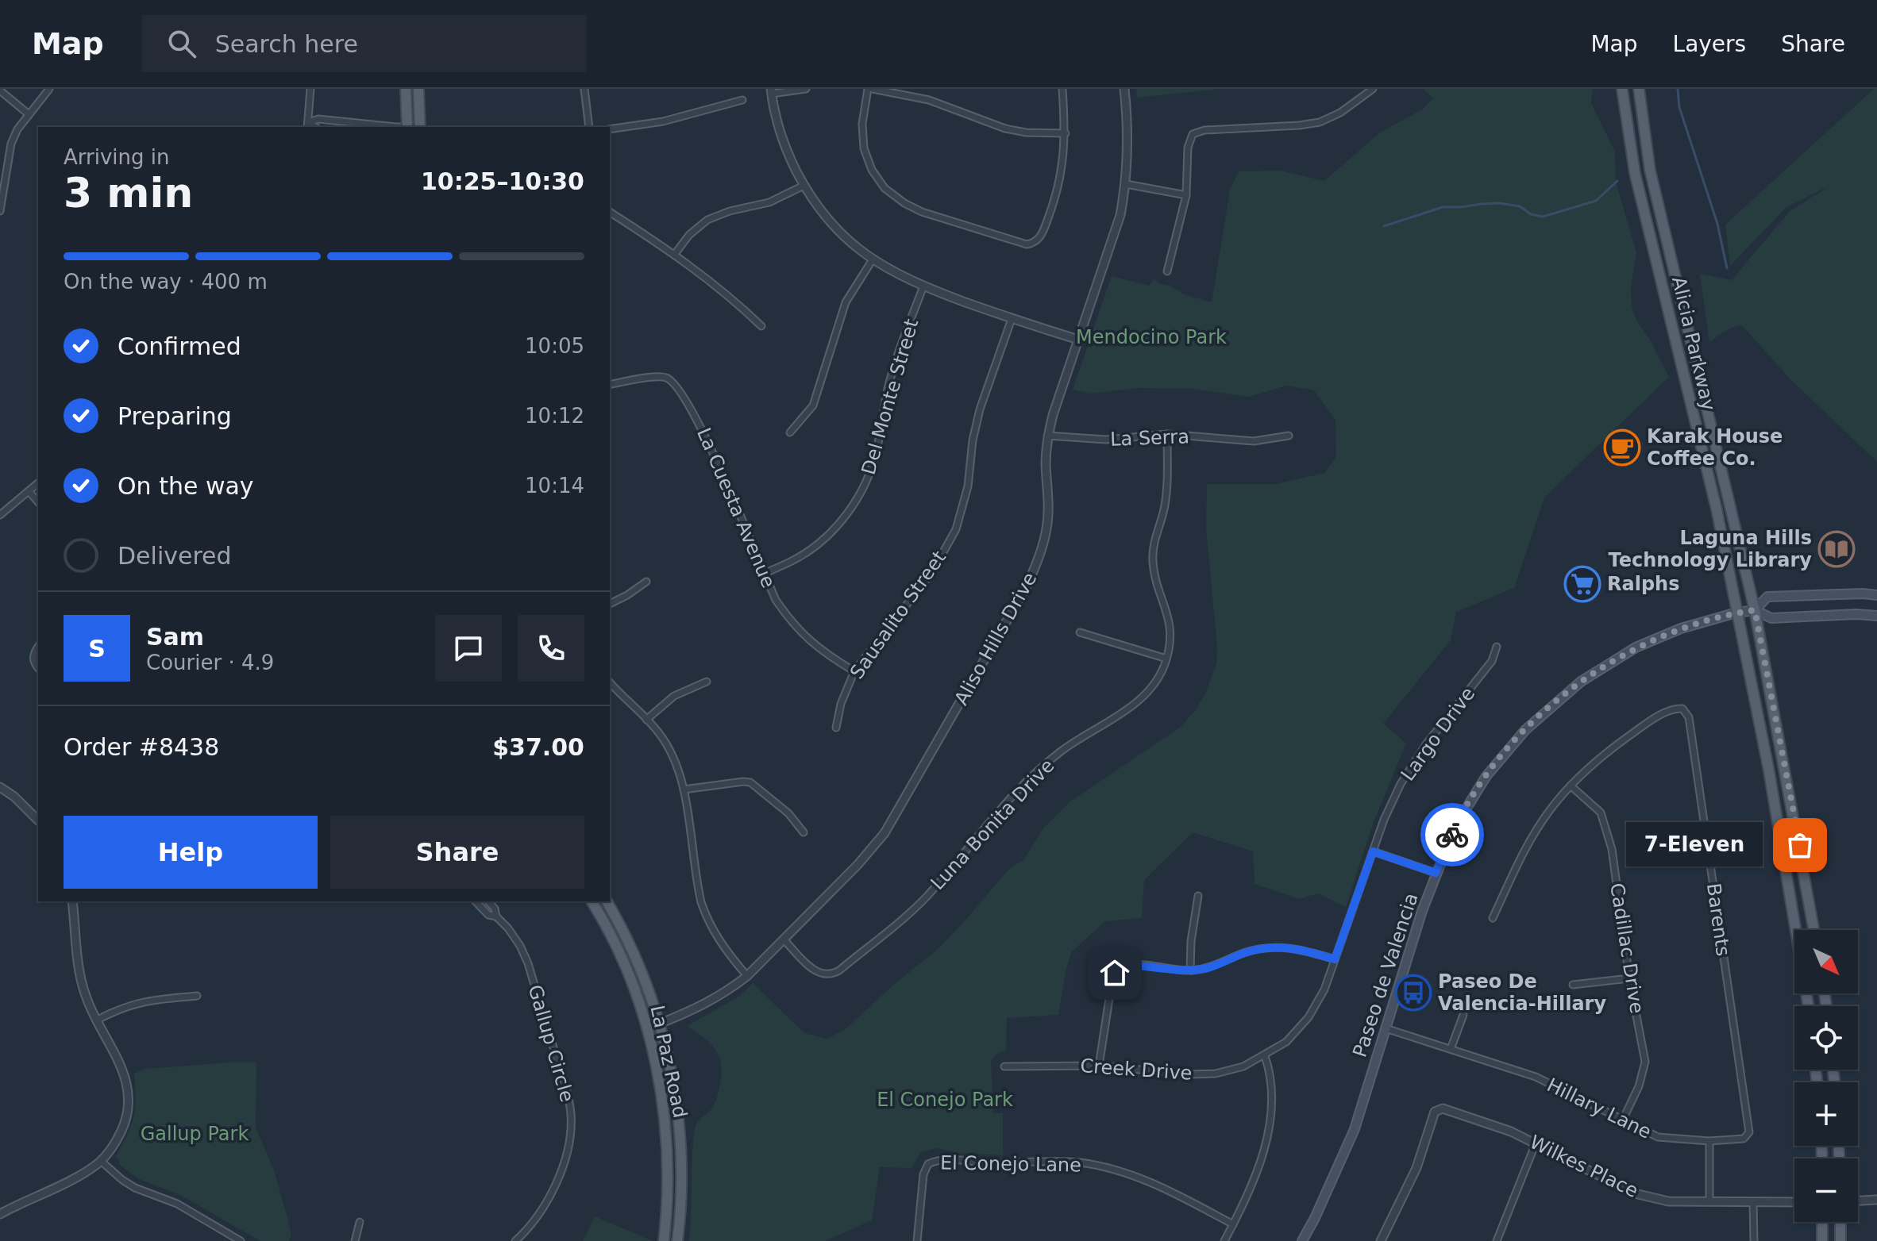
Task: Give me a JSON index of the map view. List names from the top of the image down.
{
  "streets": {
    "main road": ["Alicia Parkway", "Paseo de Valencia", "La Paz Road"],
    "street": [
      "Del Monte Street",
      "La Serra",
      "La Cuesta Avenue",
      "Sausalito Street",
      "Aliso Hills Drive",
      "Largo Drive",
      "Luna Bonita Drive",
      "Barents",
      "Cadillac Drive",
      "Gallup Circle",
      "Creek Drive",
      "Hillary Lane",
      "El Conejo Lane",
      "Wilkes Place"
    ]
  },
  "crossings": [
    ["Alicia Parkway", "Paseo de Valencia"],
    ["Del Monte Street", "La Cuesta Avenue"],
    ["La Serra", "Aliso Hills Drive"],
    ["La Serra", "Luna Bonita Drive"],
    ["La Cuesta Avenue", "Sausalito Street"],
    ["Aliso Hills Drive", "Luna Bonita Drive"],
    ["Aliso Hills Drive", "La Paz Road"],
    ["Largo Drive", "Creek Drive"],
    ["Barents", "Cadillac Drive"],
    ["Barents", "Hillary Lane"],
    ["Cadillac Drive", "Hillary Lane"],
    ["Paseo de Valencia", "Hillary Lane"]
  ],
  "parks": ["Mendocino Park", "El Conejo Park", "Gallup Park"],
  "places": {
    "cafe": ["Karak House Coffee Co."],
    "library": ["Laguna Hills Technology Library"],
    "supermarket": ["Ralphs"],
    "other": ["7-Eleven"],
    "bus stop": ["Paseo De Valencia-Hillary"]
  },
  "north": "bottom right",
  "page": {
    "header": "Map",
    "search": "Search here",
    "nav": ["Map", "Layers", "Share"],
    "heading": ["3 min", "Arriving in", "10:25–10:30"],
    "panel": [
      "Sam",
      "Courier · 4.9",
      "Order #8438",
      "$37.00"
    ],
    "bar": "On the way · 400 m",
    "list": [
      ["Confirmed", "10:05"],
      ["Preparing", "10:12"],
      ["On the way", "10:14"],
      "Delivered"
    ],
    "round": "S",
    "buttons": ["Help", "Share"],
    "bubble": "7-Eleven",
    "map_buttons": ["+", "−"]
  }
}
